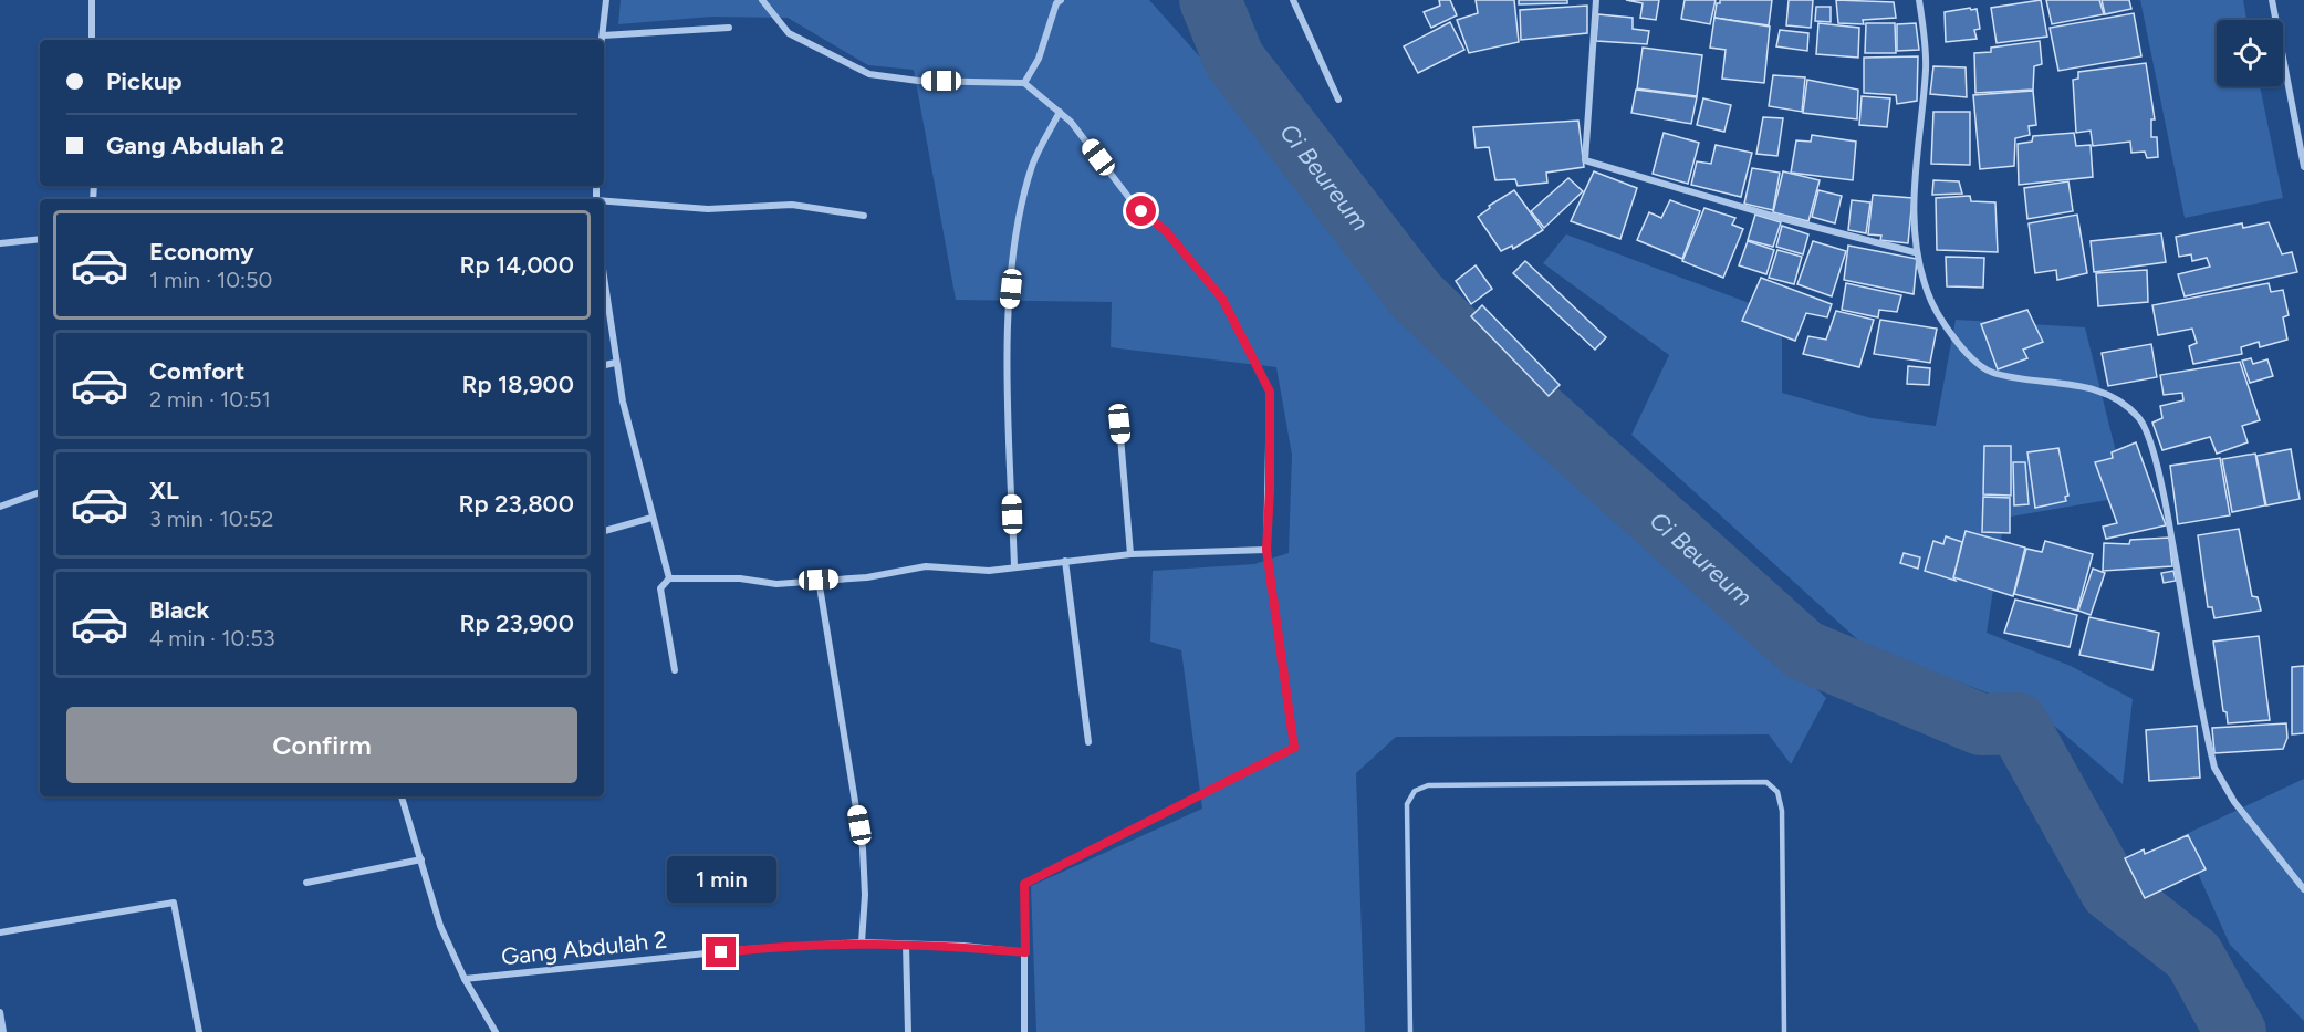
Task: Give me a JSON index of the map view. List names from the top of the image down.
{
  "streets": {
    "street": ["Gang Abdulah 2"]
  },
  "water": ["Ci Beureum"],
  "page": {
    "banner": ["Pickup", "Gang Abdulah 2"],
    "list": [
      {
        "name": "Economy",
        "note": "1 min · 10:50",
        "value": "Rp 14,000"
      },
      {
        "name": "Comfort",
        "note": "2 min · 10:51",
        "value": "Rp 18,900"
      },
      {
        "name": "XL",
        "note": "3 min · 10:52",
        "value": "Rp 23,800"
      },
      {
        "name": "Black",
        "note": "4 min · 10:53",
        "value": "Rp 23,900"
      }
    ],
    "buttons": "Confirm",
    "bubble": "1 min"
  }
}
